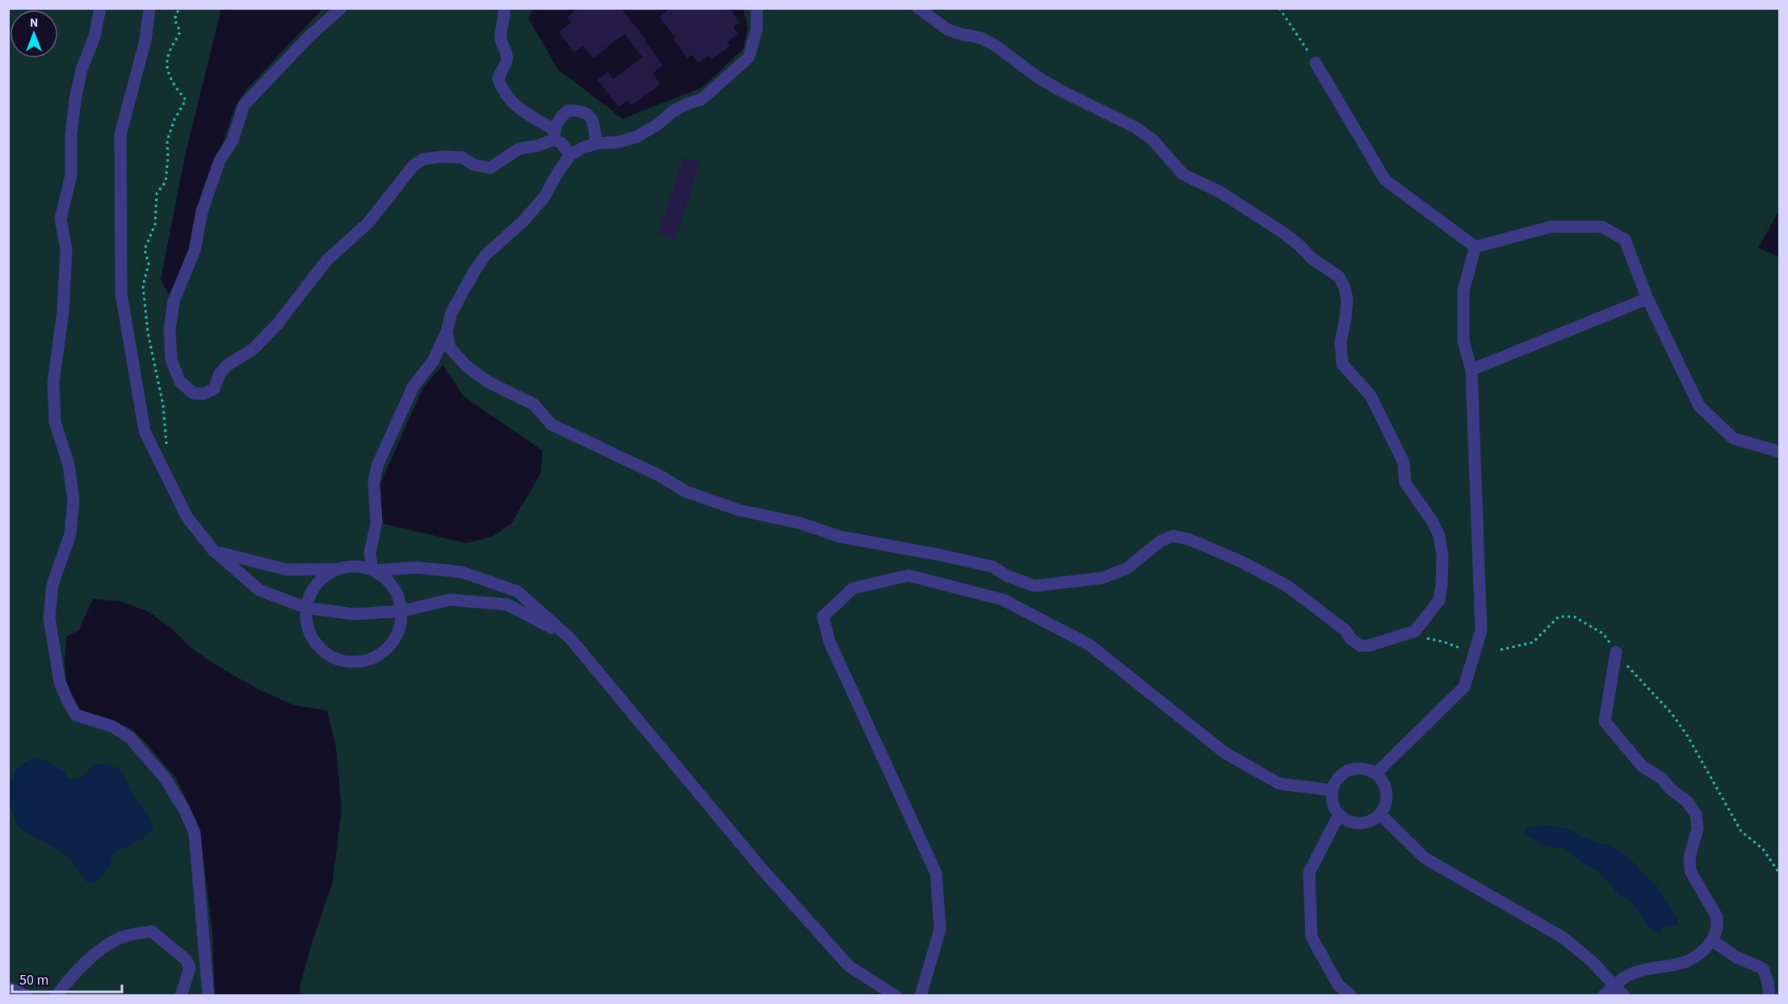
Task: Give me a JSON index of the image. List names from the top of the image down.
{
  "scale_bar": "50 m",
  "north": "top"
}
